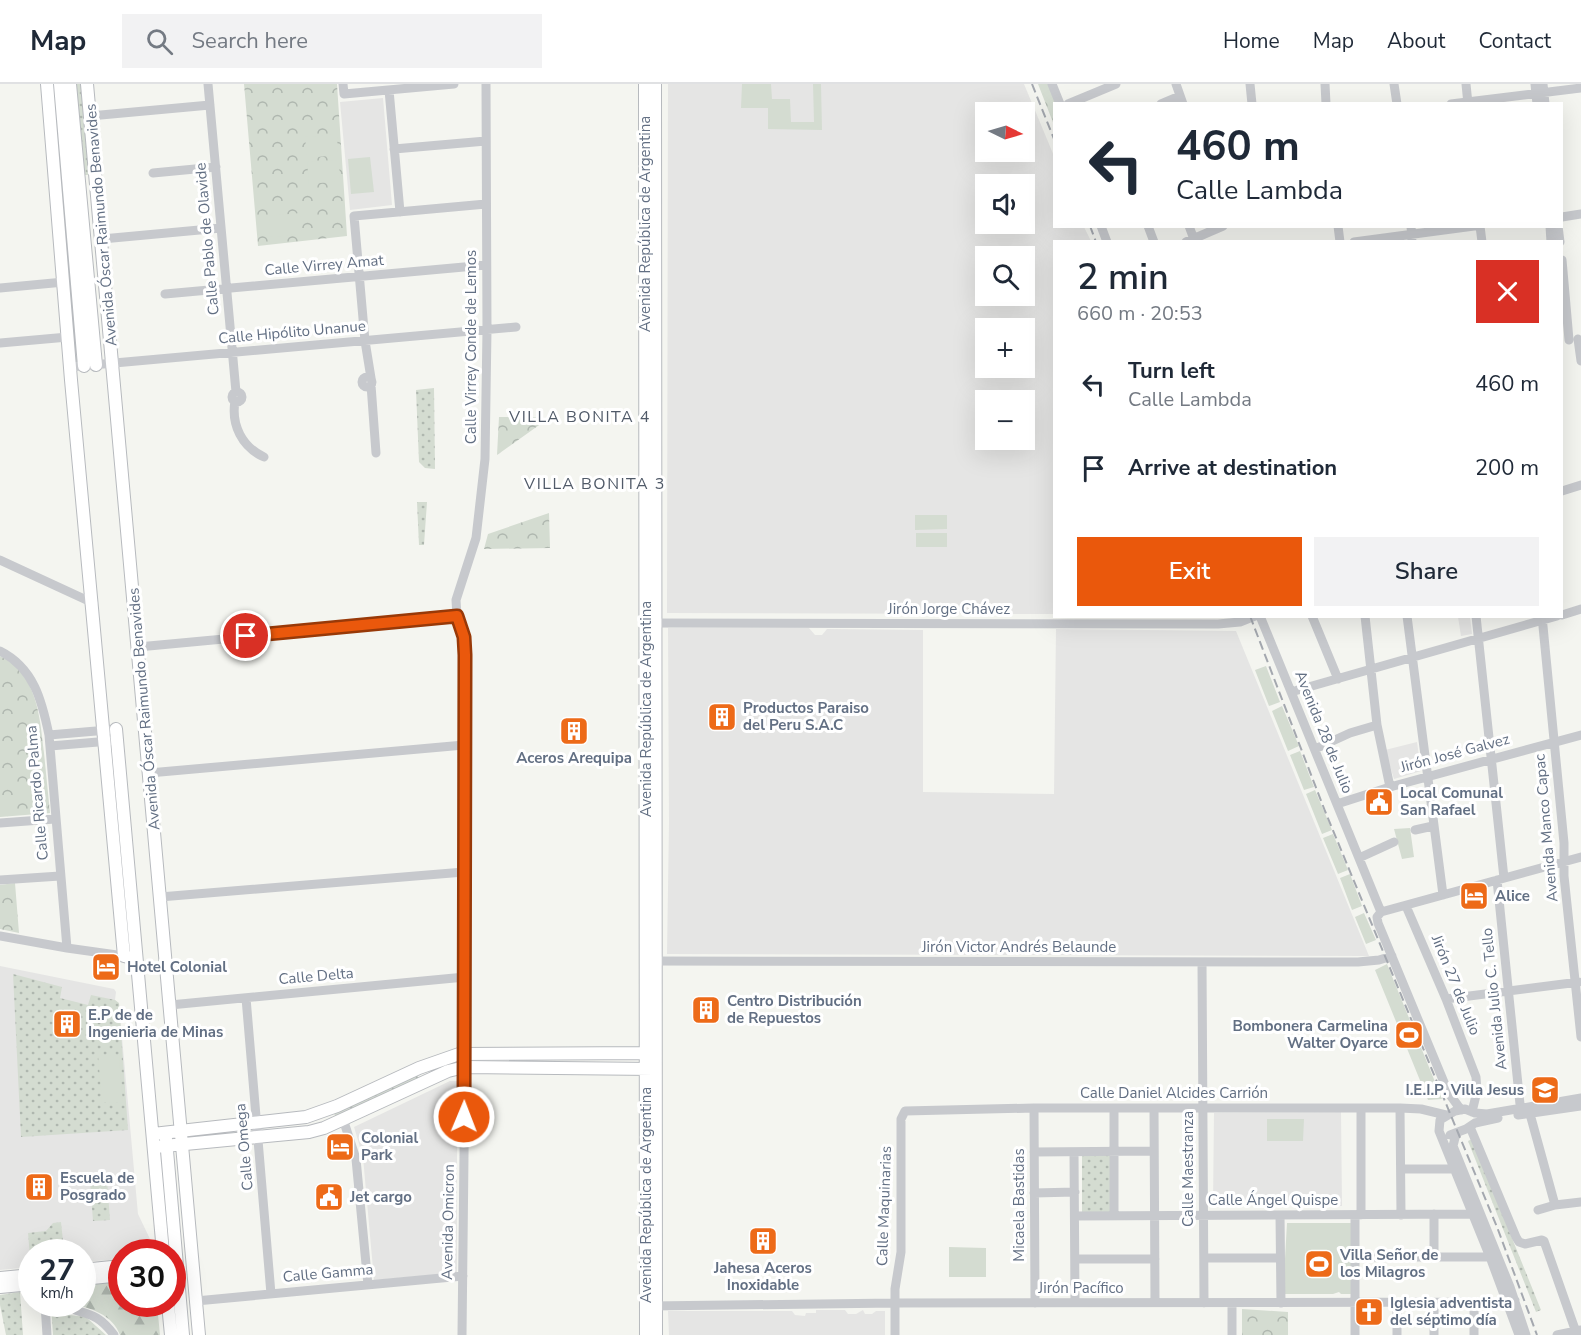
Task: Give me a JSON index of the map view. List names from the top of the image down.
{
  "streets": {
    "main road": ["Avenida República de Argentina", "Avenida Óscar Raimundo Benavides"],
    "street": [
      "Calle Pablo de Olavide",
      "Calle Virrey Amat",
      "Calle Hipólito Unanue",
      "Calle Virrey Conde de Lemos",
      "Jirón Jorge Chávez",
      "Avenida 28 de Julio",
      "Jirón José Galvez",
      "Calle Ricardo Palma",
      "Avenida Manco Capac",
      "Jirón Victor Andrés Belaunde",
      "Calle Delta",
      "Jirón 27 de Julio",
      "Avenida Julio C. Tello",
      "Calle Daniel Alcides Carrión",
      "Calle Omega",
      "Calle Maestranza",
      "Calle Ángel Quispe",
      "Micaela Bastidas",
      "Calle Maquinarias",
      "Avenida Omicron",
      "Calle Gamma",
      "Jirón Pacífico"
    ]
  },
  "crossings": [
    ["Avenida República de Argentina", "Jirón Jorge Chávez"],
    ["Avenida República de Argentina", "Jirón Victor Andrés Belaunde"],
    ["Avenida República de Argentina", "Jirón Pacífico"],
    ["Avenida Óscar Raimundo Benavides", "Calle Hipólito Unanue"],
    ["Avenida Óscar Raimundo Benavides", "Calle Delta"],
    ["Avenida Óscar Raimundo Benavides", "Calle Gamma"],
    ["Calle Pablo de Olavide", "Calle Virrey Amat"],
    ["Calle Pablo de Olavide", "Calle Hipólito Unanue"],
    ["Calle Virrey Amat", "Calle Virrey Conde de Lemos"],
    ["Calle Hipólito Unanue", "Calle Virrey Conde de Lemos"],
    ["Calle Virrey Conde de Lemos", "Avenida Omicron"],
    ["Avenida 28 de Julio", "Jirón José Galvez"],
    ["Avenida 28 de Julio", "Jirón Victor Andrés Belaunde"],
    ["Avenida 28 de Julio", "Calle Daniel Alcides Carrión"],
    ["Jirón José Galvez", "Avenida Manco Capac"],
    ["Jirón José Galvez", "Avenida Julio C. Tello"],
    ["Jirón Victor Andrés Belaunde", "Calle Maestranza"],
    ["Calle Delta", "Calle Omega"],
    ["Calle Delta", "Avenida Omicron"],
    ["Calle Daniel Alcides Carrión", "Calle Maestranza"],
    ["Calle Daniel Alcides Carrión", "Micaela Bastidas"],
    ["Calle Daniel Alcides Carrión", "Calle Maquinarias"],
    ["Calle Omega", "Calle Gamma"],
    ["Calle Maestranza", "Calle Ángel Quispe"],
    ["Calle Maestranza", "Jirón Pacífico"],
    ["Micaela Bastidas", "Jirón Pacífico"],
    ["Calle Maquinarias", "Jirón Pacífico"],
    ["Avenida Omicron", "Calle Gamma"]
  ],
  "districts": ["VILLA BONITA 4", "VILLA BONITA 3"],
  "places": {
    "building": [
      "Productos Paraiso del Peru S.A.C",
      "Aceros Arequipa",
      "Centro Distribución de Repuestos",
      "E.P de de Ingenieria de Minas",
      "Escuela de Posgrado",
      "Jahesa Aceros Inoxidable"
    ],
    "public building": ["Local Comunal San Rafael", "Jet cargo"],
    "hotel": ["Alice", "Hotel Colonial", "Colonial Park"],
    "sports": ["Bombonera Carmelina Walter Oyarce", "Villa Señor de los Milagros"],
    "school or university": ["I.E.I.P. Villa Jesus"],
    "church": ["Iglesia adventista del séptimo día"]
  },
  "north": "right",
  "page": {
    "header": "Map",
    "search": "Search here",
    "nav": [
      "Home",
      "Map",
      "About",
      "Contact"
    ],
    "map_buttons": ["+", "−"],
    "turn": ["460 m", "Calle Lambda"],
    "heading": ["2 min", "660 m · 20:53"],
    "list": [
      {
        "name": "Turn left",
        "note": "Calle Lambda",
        "value": "460 m"
      },
      {
        "name": "Arrive at destination",
        "value": "200 m"
      }
    ],
    "buttons": ["Exit", "Share"],
    "speed": "27 km/h",
    "limit": "30"
  }
}
